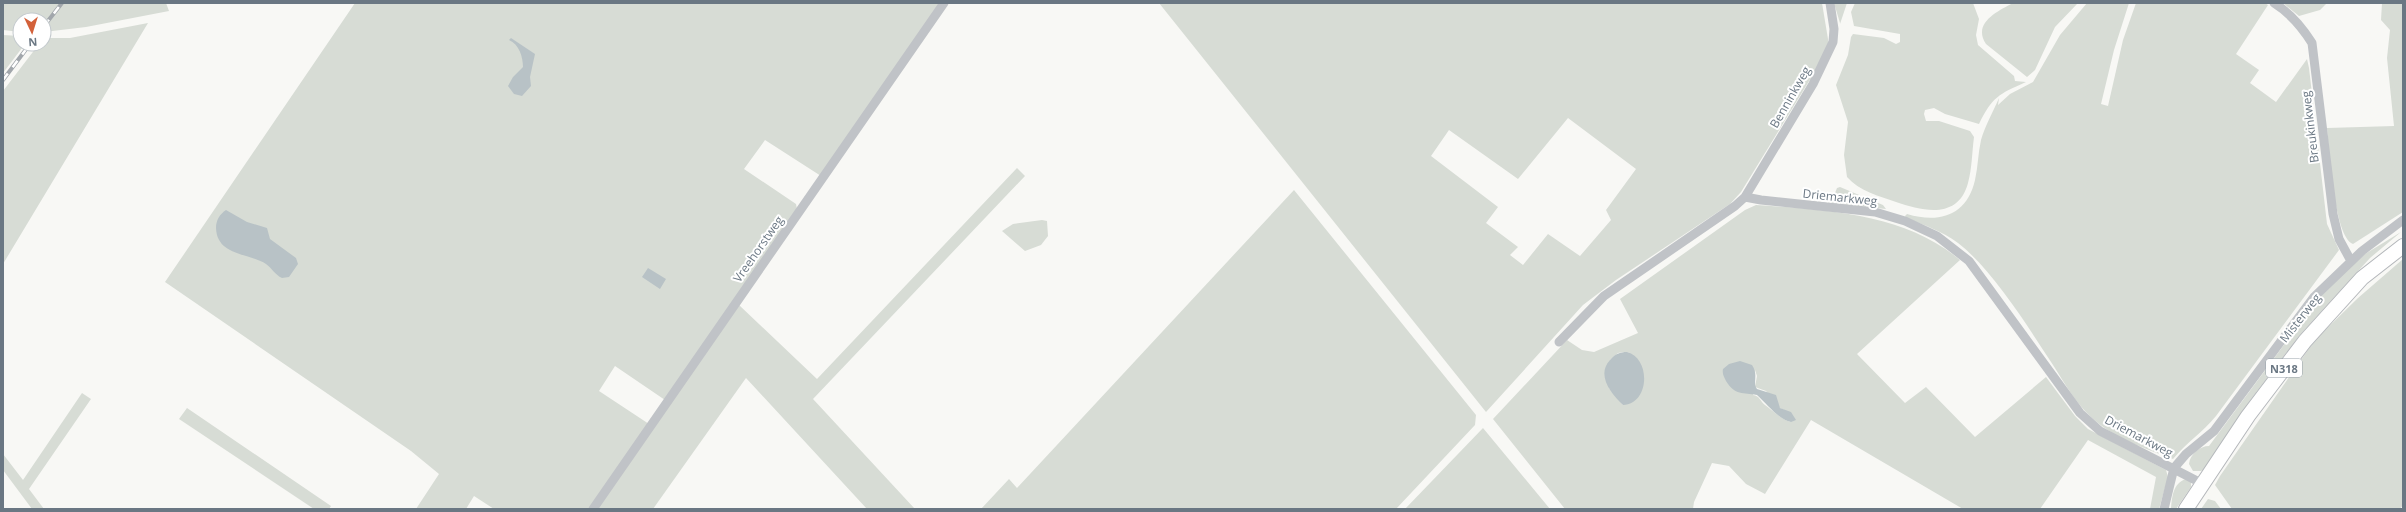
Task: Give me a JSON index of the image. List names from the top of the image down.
{
  "streets": {
    "main road": ["Misterweg", "N318"],
    "street": [
      "Benninkweg",
      "Breukinkweg",
      "Driemarkweg",
      "Vreehorstweg"
    ]
  },
  "crossings": [
    ["Benninkweg", "Driemarkweg"],
    ["Breukinkweg", "Misterweg"],
    ["Driemarkweg", "Misterweg"]
  ],
  "north": "bottom"
}
